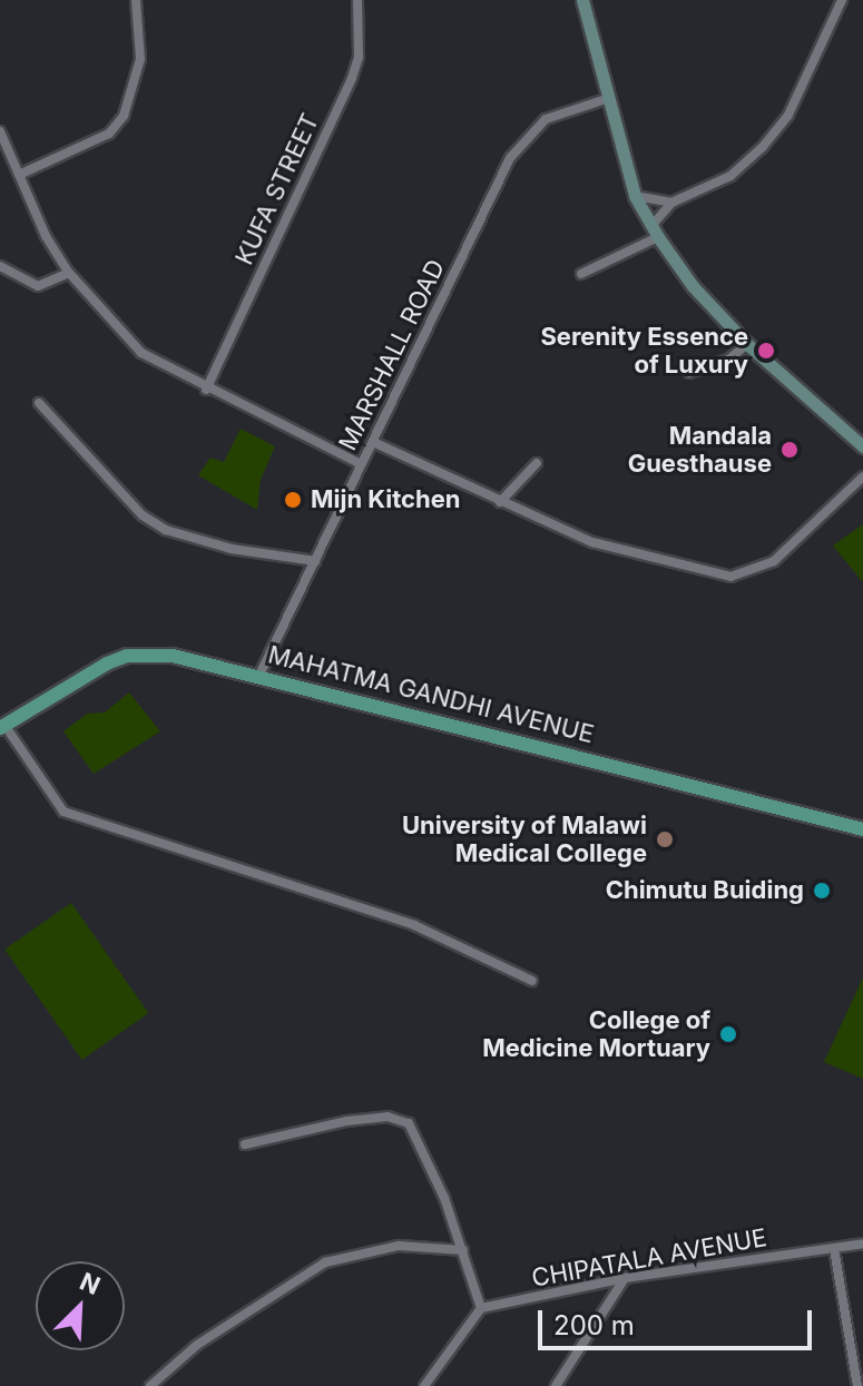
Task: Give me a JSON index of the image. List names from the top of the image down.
{
  "streets": {
    "main road": ["MAHATMA GANDHI AVENUE"],
    "street": ["KUFA STREET", "MARSHALL ROAD", "CHIPATALA AVENUE"]
  },
  "crossings": [
    ["MARSHALL ROAD", "MAHATMA GANDHI AVENUE"]
  ],
  "places": [
    "Serenity Essence of Luxury",
    "Mandala Guesthause",
    "Mijn Kitchen",
    "University of Malawi Medical College",
    "Chimutu Buiding",
    "College of Medicine Mortuary"
  ],
  "scale_bar": "200 m",
  "north": "top right"
}
